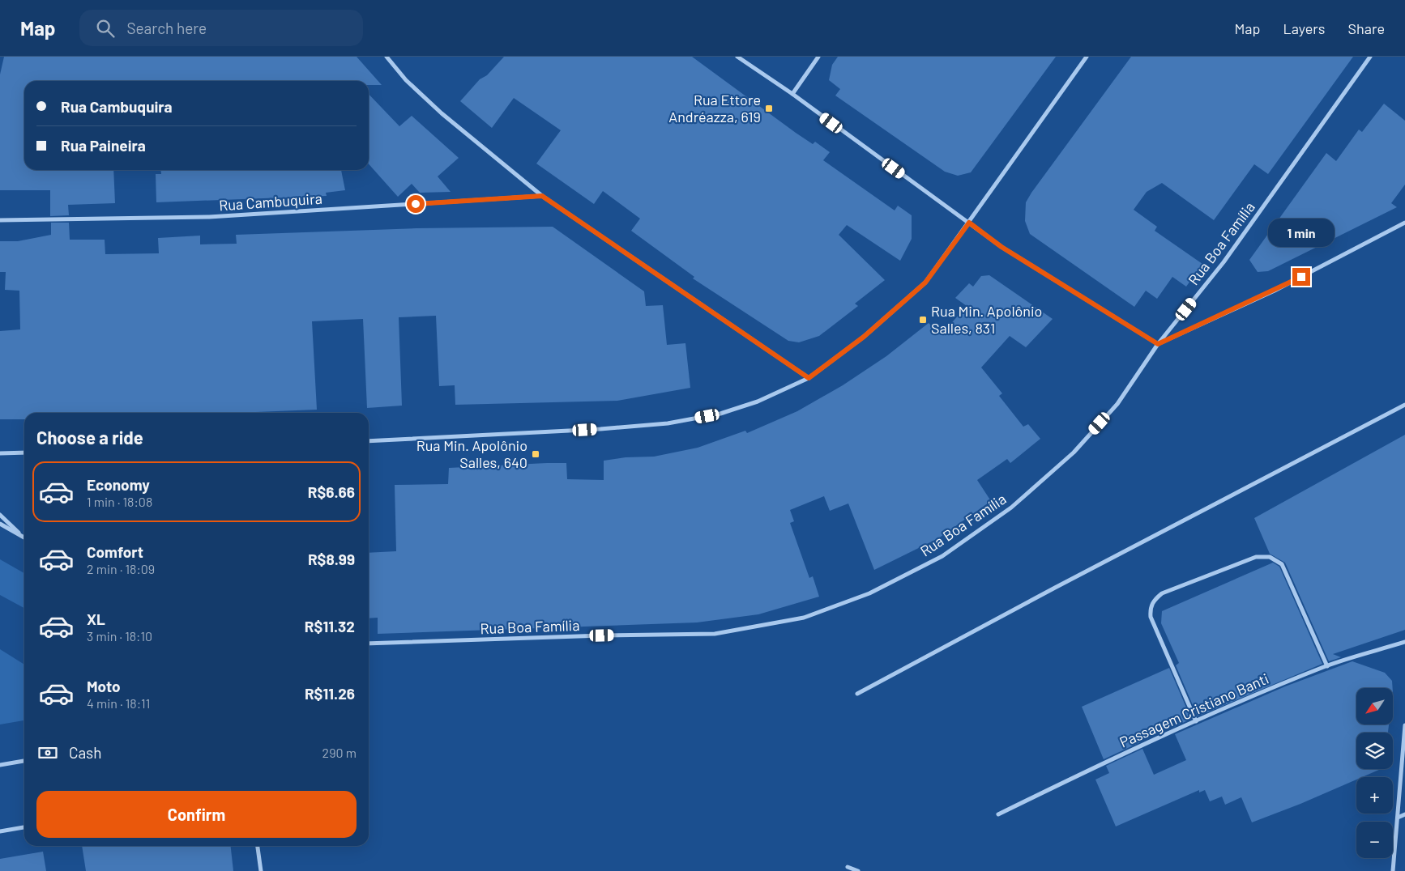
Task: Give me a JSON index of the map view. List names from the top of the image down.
{
  "streets": {
    "street": ["Rua Cambuquira", "Rua Boa Família", "Passagem Cristiano Banti"]
  },
  "places": {
    "transit": ["Rua Ettore Andréazza, 619", "Rua Min. Apolônio Salles, 831", "Rua Min. Apolônio Salles, 640"]
  },
  "north": "bottom left",
  "page": {
    "header": "Map",
    "search": "Search here",
    "nav": ["Map", "Layers", "Share"],
    "banner": ["Rua Cambuquira", "Rua Paineira"],
    "bubble": "1 min",
    "heading": "Choose a ride",
    "list": [
      {
        "name": "Economy",
        "note": "1 min · 18:08",
        "value": "R$6.66"
      },
      {
        "name": "Comfort",
        "note": "2 min · 18:09",
        "value": "R$8.99"
      },
      {
        "name": "XL",
        "note": "3 min · 18:10",
        "value": "R$11.32"
      },
      {
        "name": "Moto",
        "note": "4 min · 18:11",
        "value": "R$11.26"
      }
    ],
    "map_buttons": ["+", "−"],
    "pay": ["Cash", "290 m"],
    "buttons": "Confirm"
  }
}
